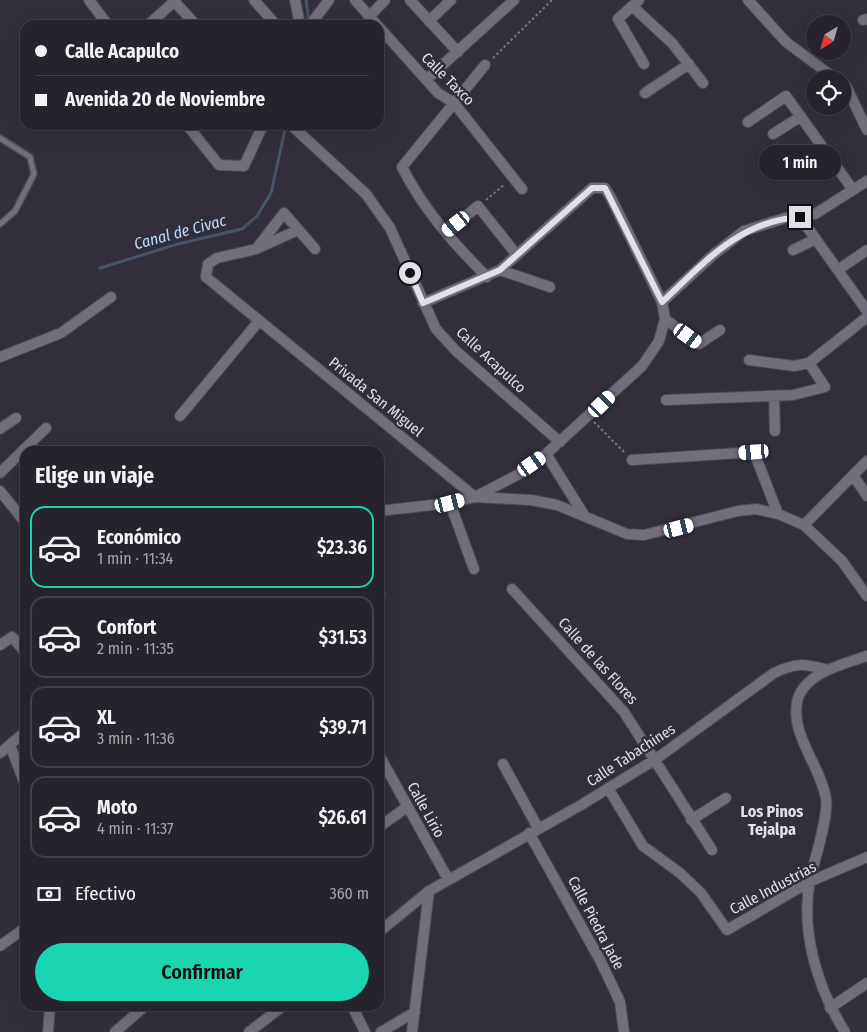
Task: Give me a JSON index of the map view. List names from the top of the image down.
{
  "streets": {
    "street": [
      "Calle Taxco",
      "Calle Acapulco",
      "Privada San Miguel",
      "Calle de las Flores",
      "Calle Tabachines",
      "Calle Lirio",
      "Calle Industrias",
      "Calle Piedra Jade"
    ]
  },
  "crossings": [
    ["Calle de las Flores", "Calle Tabachines"],
    ["Calle Tabachines", "Calle Lirio"],
    ["Calle Tabachines", "Calle Industrias"],
    ["Calle Tabachines", "Calle Piedra Jade"]
  ],
  "districts": ["Los Pinos Tejalpa"],
  "water": ["Canal de Civac"],
  "north": "bottom left",
  "page": {
    "banner": ["Calle Acapulco", "Avenida 20 de Noviembre"],
    "bubble": "1 min",
    "heading": "Elige un viaje",
    "list": [
      {
        "name": "Económico",
        "note": "1 min · 11:34",
        "value": "$23.36"
      },
      {
        "name": "Confort",
        "note": "2 min · 11:35",
        "value": "$31.53"
      },
      {
        "name": "XL",
        "note": "3 min · 11:36",
        "value": "$39.71"
      },
      {
        "name": "Moto",
        "note": "4 min · 11:37",
        "value": "$26.61"
      }
    ],
    "pay": ["Efectivo", "360 m"],
    "buttons": "Confirmar"
  }
}
